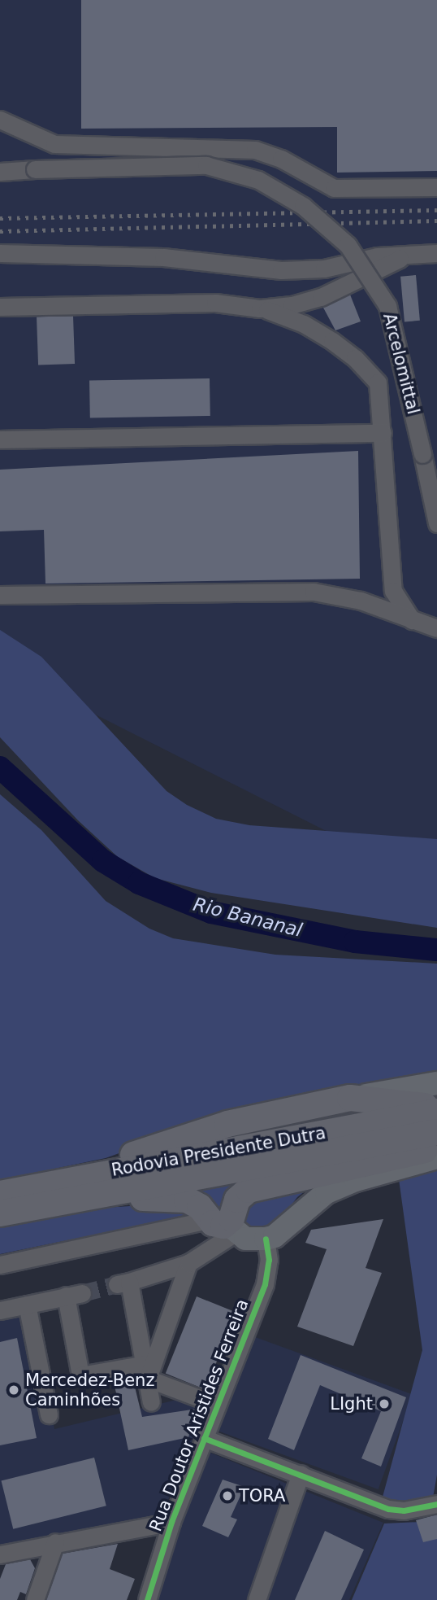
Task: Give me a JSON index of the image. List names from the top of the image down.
{
  "streets": {
    "highway": ["Rodovia Presidente Dutra"],
    "street": ["Arcelomittal", "Rua Doutor Aristides Ferreira"]
  },
  "water": ["Rio Bananal"],
  "places": ["Mercedez-Benz Caminhões", "LIght", "TORA"]
}
